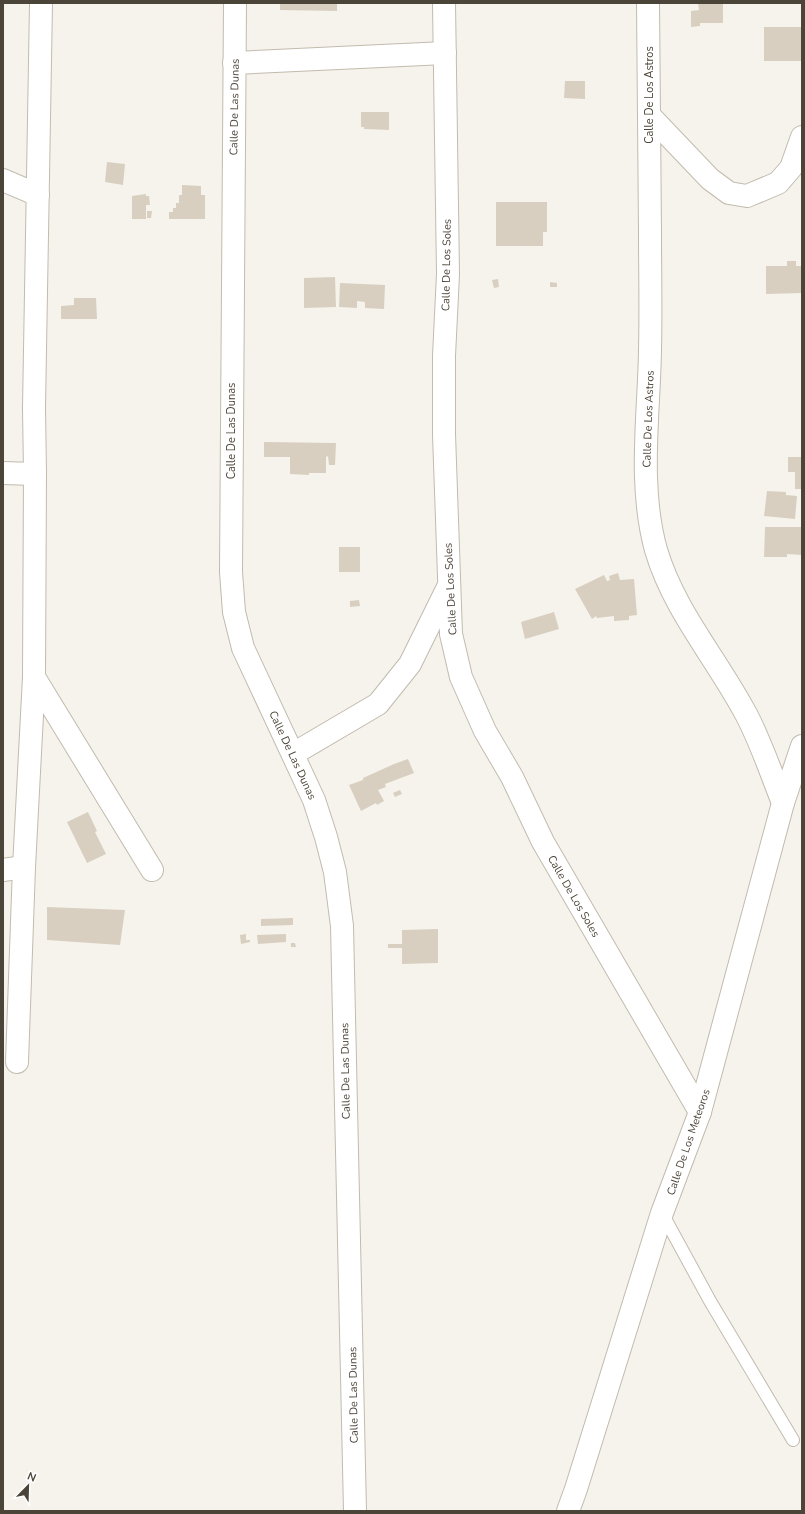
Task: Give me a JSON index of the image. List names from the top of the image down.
{
  "streets": {
    "street": [
      "Calle De Los Astros",
      "Calle De Las Dunas",
      "Calle De Los Soles",
      "Calle De Los Meteoros"
    ]
  },
  "crossings": [
    ["Calle De Los Astros", "Calle De Los Meteoros"],
    ["Calle De Los Soles", "Calle De Los Meteoros"]
  ],
  "north": "top right"
}
